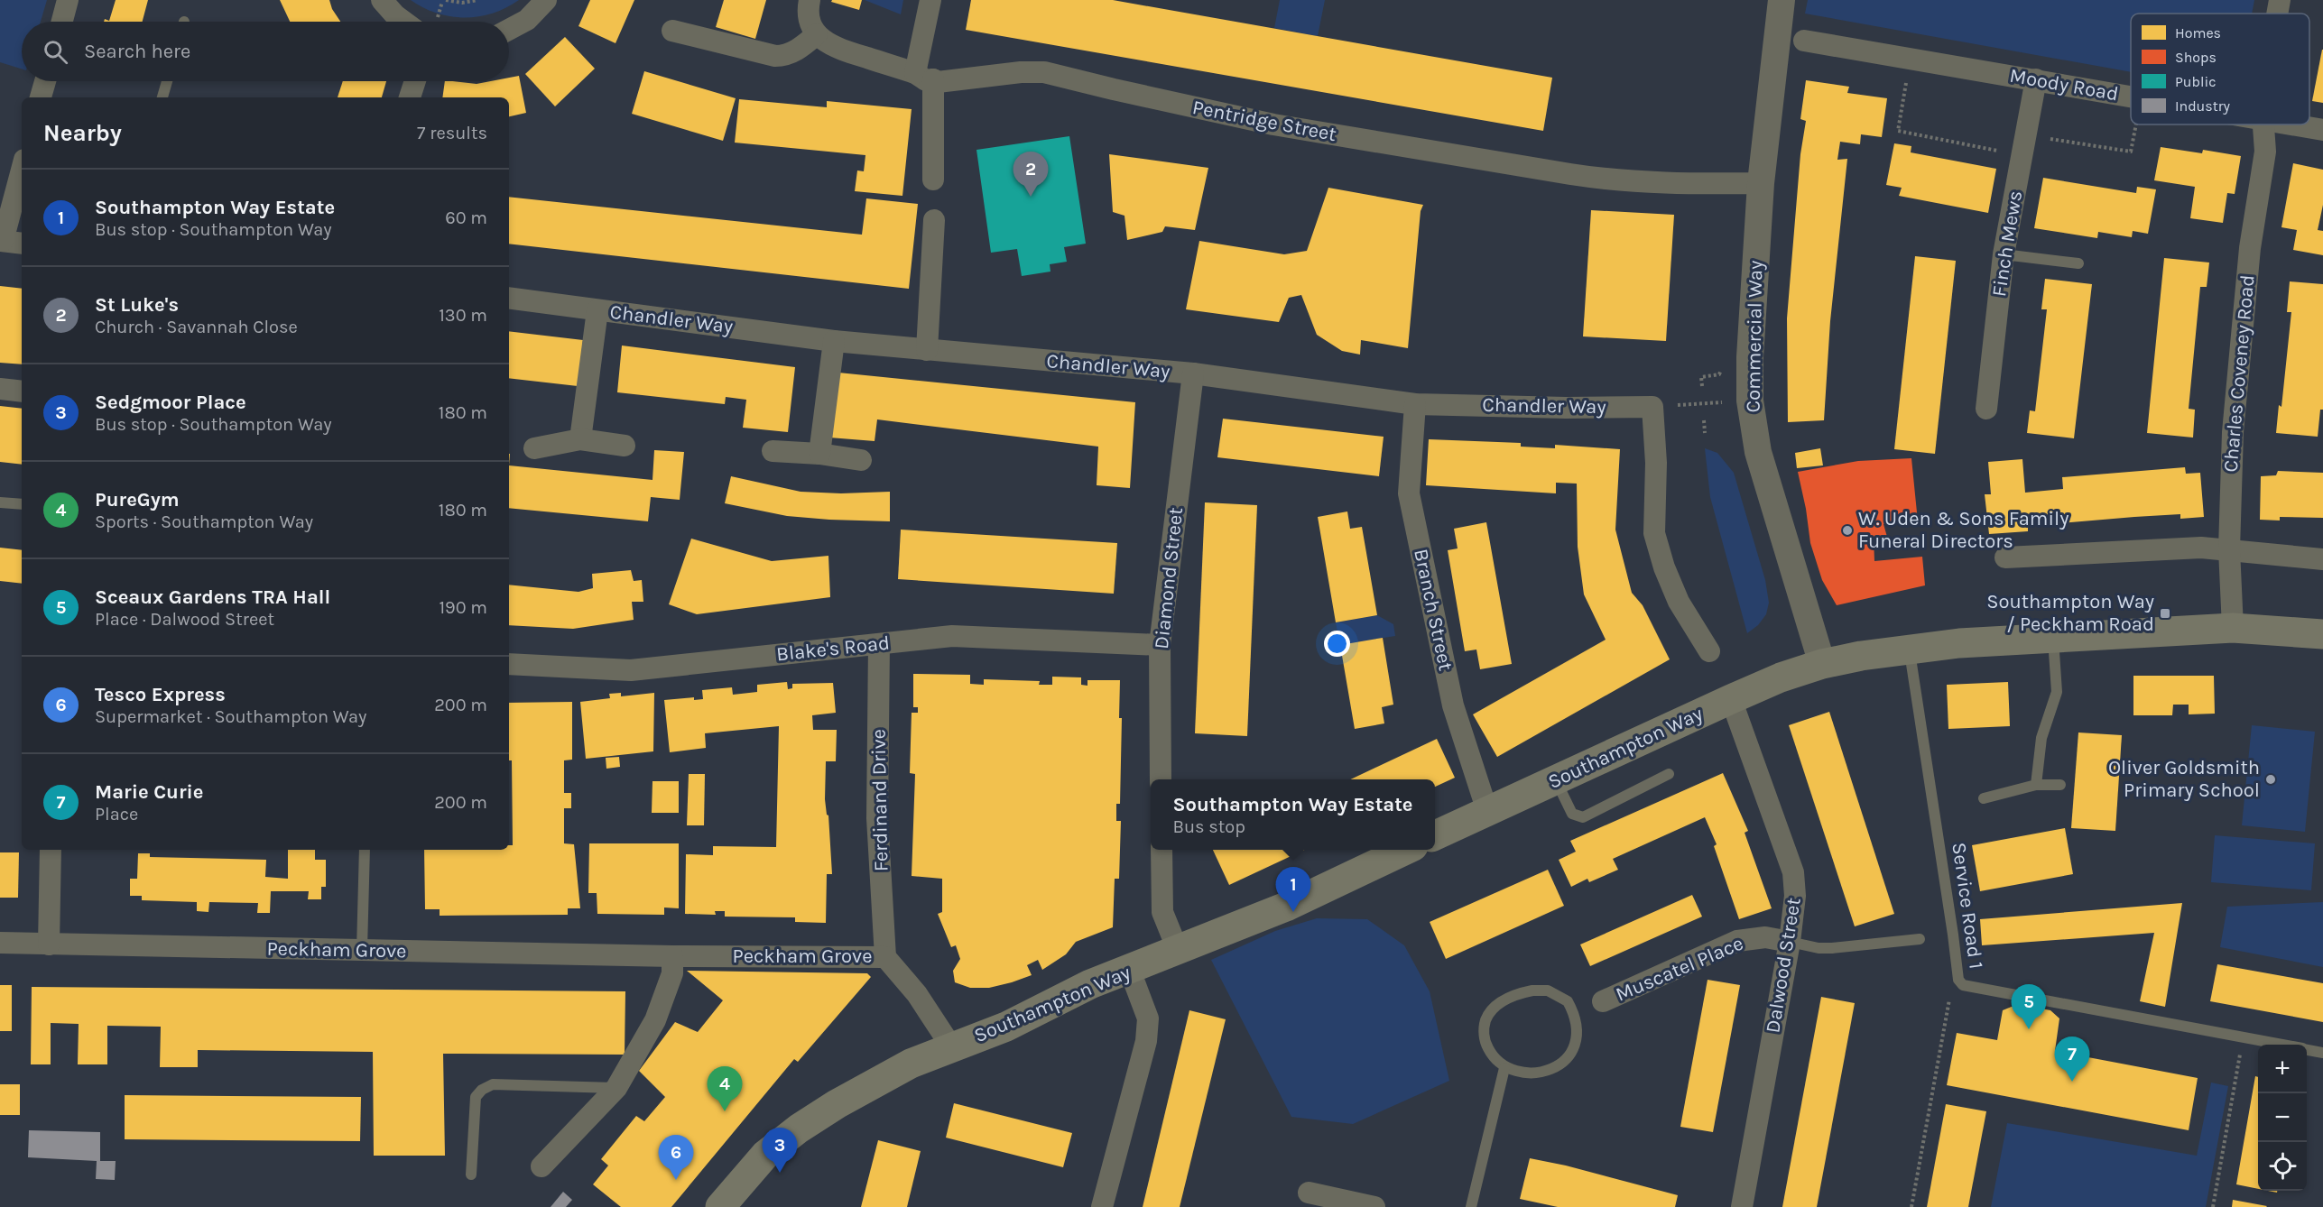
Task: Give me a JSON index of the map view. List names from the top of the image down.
{
  "streets": {
    "main road": ["Southampton Way"],
    "street": [
      "Moody Road",
      "Pentridge Street",
      "Finch Mews",
      "Chandler Way",
      "Commercial Way",
      "Charles Coveney Road",
      "Diamond Street",
      "Branch Street",
      "Blake's Road",
      "Ferdinand Drive",
      "Peckham Grove",
      "Dalwood Street",
      "Muscatel Place"
    ],
    "lane": ["Service Road 1"]
  },
  "crossings": [
    ["Moody Road", "Finch Mews"],
    ["Pentridge Street", "Commercial Way"],
    ["Chandler Way", "Diamond Street"],
    ["Chandler Way", "Branch Street"],
    ["Commercial Way", "Southampton Way"],
    ["Charles Coveney Road", "Southampton Way"],
    ["Diamond Street", "Blake's Road"],
    ["Branch Street", "Southampton Way"],
    ["Blake's Road", "Ferdinand Drive"],
    ["Southampton Way", "Service Road 1"],
    ["Southampton Way", "Peckham Grove"],
    ["Southampton Way", "Dalwood Street"],
    ["Ferdinand Drive", "Peckham Grove"],
    ["Dalwood Street", "Muscatel Place"]
  ],
  "places": {
    "other": ["W. Uden & Sons Family Funeral Directors", "Oliver Goldsmith Primary School"],
    "transit": ["Southampton Way / Peckham Road"]
  },
  "legend": [
    "Homes",
    "Shops",
    "Public",
    "Industry"
  ],
  "page": {
    "search": "Search here",
    "heading": ["Nearby", "7 results"],
    "pins": [
      "2",
      "1",
      "5",
      "7",
      "4",
      "3",
      "6"
    ],
    "list": [
      {
        "mark": "1",
        "name": "Southampton Way Estate",
        "note": "Bus stop · Southampton Way",
        "value": "60 m"
      },
      {
        "mark": "2",
        "name": "St Luke's",
        "note": "Church · Savannah Close",
        "value": "130 m"
      },
      {
        "mark": "3",
        "name": "Sedgmoor Place",
        "note": "Bus stop · Southampton Way",
        "value": "180 m"
      },
      {
        "mark": "4",
        "name": "PureGym",
        "note": "Sports · Southampton Way",
        "value": "180 m"
      },
      {
        "mark": "5",
        "name": "Sceaux Gardens TRA Hall",
        "note": "Place · Dalwood Street",
        "value": "190 m"
      },
      {
        "mark": "6",
        "name": "Tesco Express",
        "note": "Supermarket · Southampton Way",
        "value": "200 m"
      },
      {
        "mark": "7",
        "name": "Marie Curie",
        "note": "Place",
        "value": "200 m"
      }
    ],
    "popup": ["Southampton Way Estate", "Bus stop"],
    "map_buttons": ["+", "−"]
  }
}
